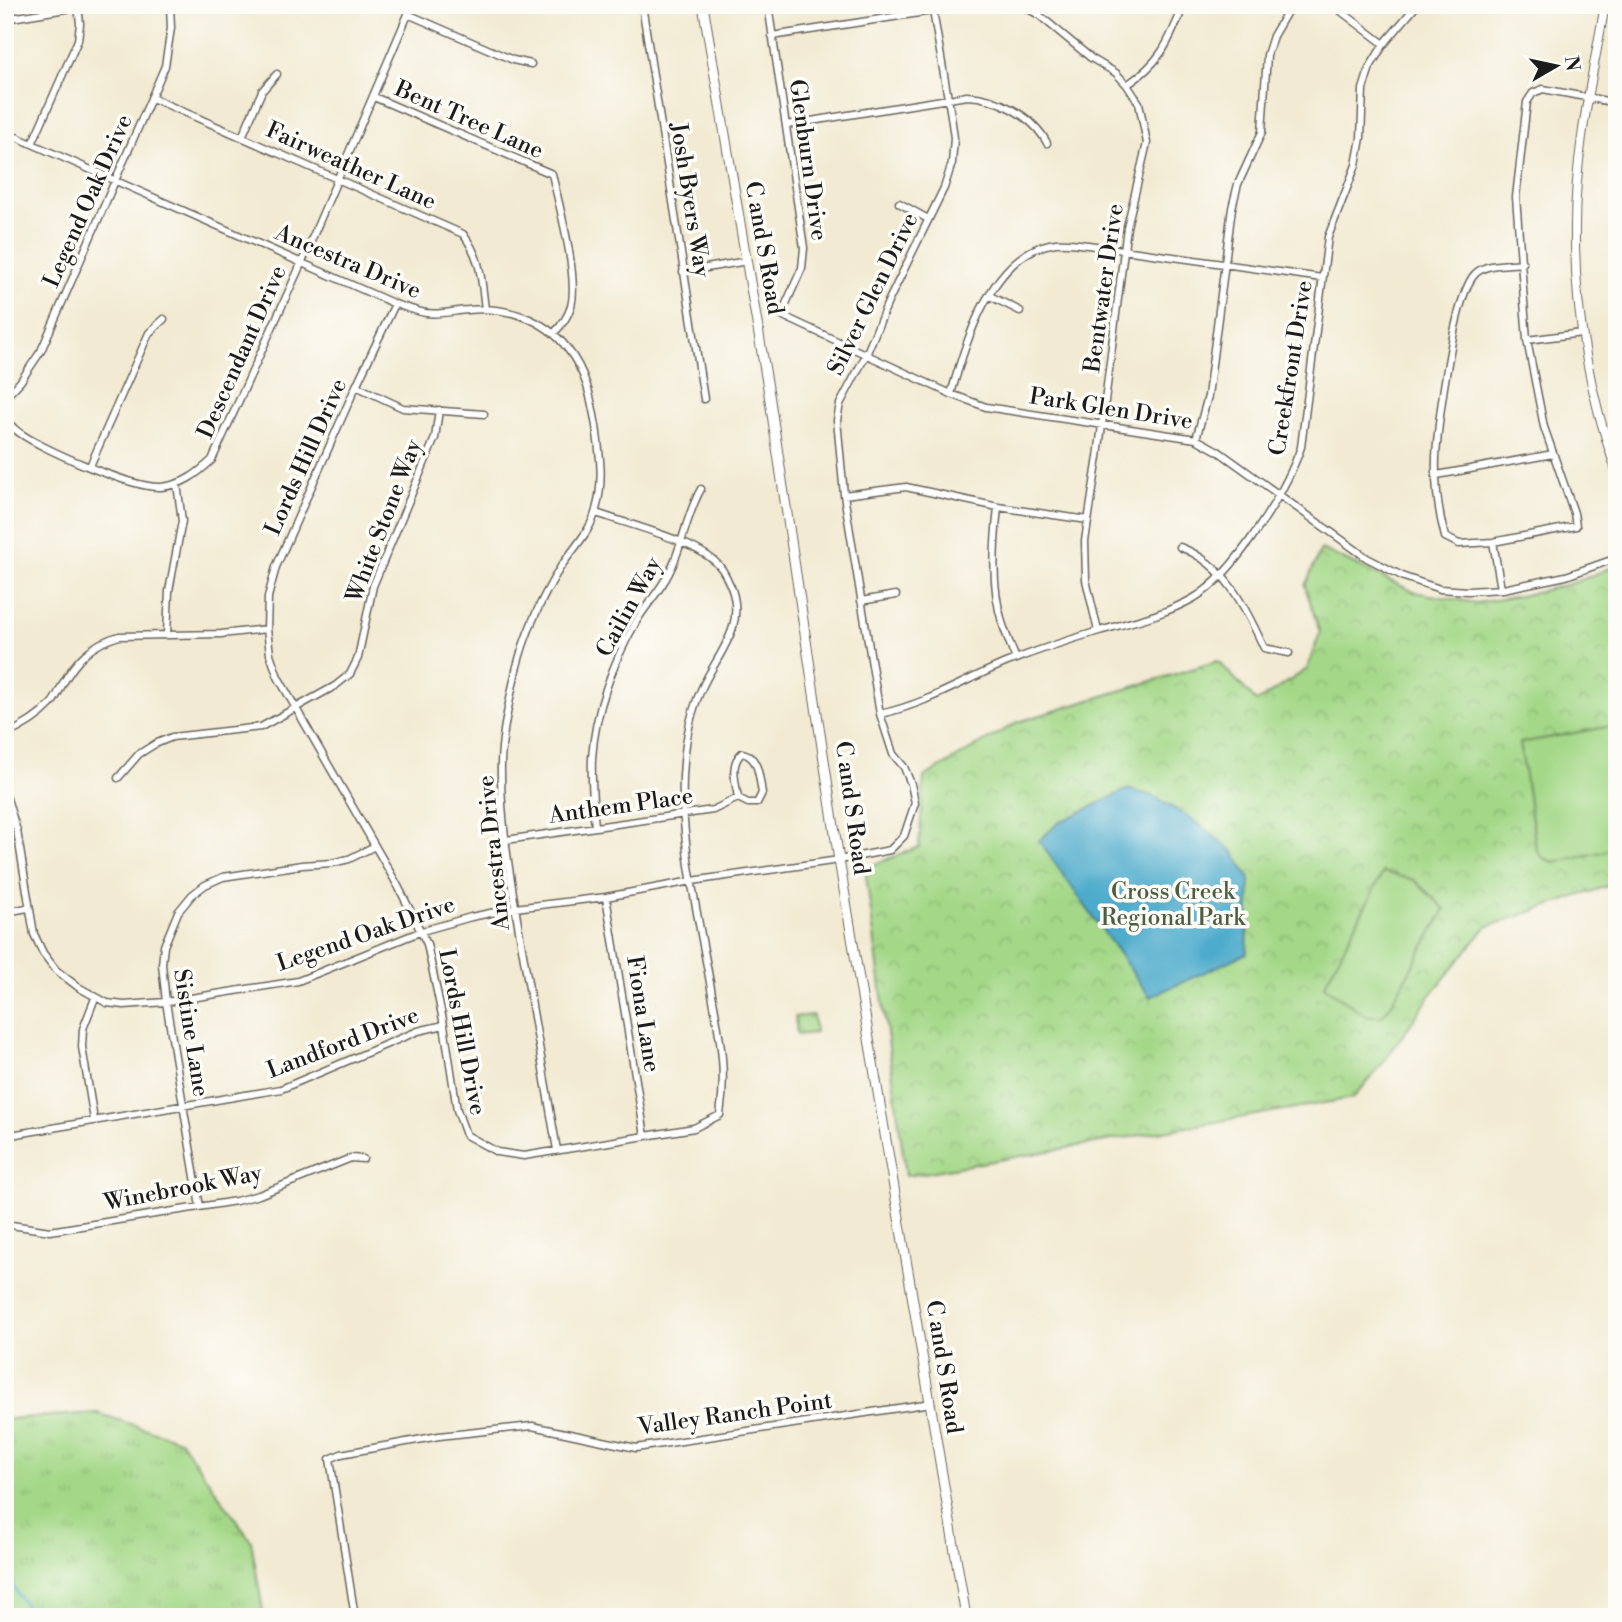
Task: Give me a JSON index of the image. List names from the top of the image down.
{
  "streets": {
    "main road": ["C and S Road"],
    "street": [
      "Bent Tree Lane",
      "Glenburn Drive",
      "Fairweather Lane",
      "Josh Byers Way",
      "Legend Oak Drive",
      "Ancestra Drive",
      "Bentwater Drive",
      "Silver Glen Drive",
      "Descendant Drive",
      "Creekfront Drive",
      "Park Glen Drive",
      "Lords Hill Drive",
      "White Stone Way",
      "Cailin Way",
      "Anthem Place",
      "Fiona Lane",
      "Sistine Lane",
      "Landford Drive",
      "Winebrook Way",
      "Valley Ranch Point"
    ]
  },
  "crossings": [
    ["Bent Tree Lane", "Ancestra Drive"],
    ["Bent Tree Lane", "Descendant Drive"],
    ["Glenburn Drive", "Park Glen Drive"],
    ["Fairweather Lane", "Legend Oak Drive"],
    ["Fairweather Lane", "Ancestra Drive"],
    ["Fairweather Lane", "Descendant Drive"],
    ["Legend Oak Drive", "C and S Road"],
    ["Legend Oak Drive", "Ancestra Drive"],
    ["Legend Oak Drive", "Silver Glen Drive"],
    ["Legend Oak Drive", "Lords Hill Drive"],
    ["Legend Oak Drive", "Fiona Lane"],
    ["Legend Oak Drive", "Sistine Lane"],
    ["C and S Road", "Silver Glen Drive"],
    ["C and S Road", "Valley Ranch Point"],
    ["Ancestra Drive", "Descendant Drive"],
    ["Ancestra Drive", "Lords Hill Drive"],
    ["Ancestra Drive", "Anthem Place"],
    ["Bentwater Drive", "Creekfront Drive"],
    ["Bentwater Drive", "Park Glen Drive"],
    ["Silver Glen Drive", "Creekfront Drive"],
    ["Silver Glen Drive", "Park Glen Drive"],
    ["Creekfront Drive", "Park Glen Drive"],
    ["Lords Hill Drive", "White Stone Way"],
    ["Lords Hill Drive", "Fiona Lane"],
    ["Lords Hill Drive", "Sistine Lane"],
    ["Lords Hill Drive", "Landford Drive"],
    ["Cailin Way", "Anthem Place"],
    ["Sistine Lane", "Landford Drive"],
    ["Sistine Lane", "Winebrook Way"]
  ],
  "parks": ["Cross Creek Regional Park"],
  "north": "right"
}
